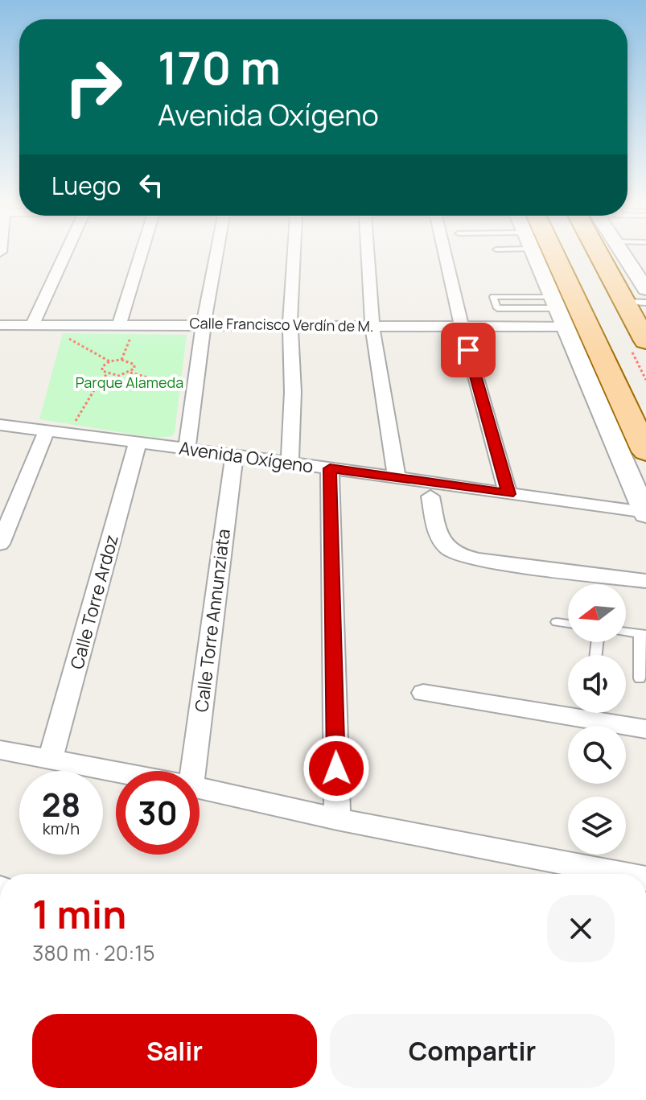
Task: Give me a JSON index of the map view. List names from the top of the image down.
{
  "streets": {
    "street": [
      "Calle Francisco Verdín de M.",
      "Avenida Oxígeno",
      "Calle Torre Ardoz",
      "Calle Torre Annunziata"
    ]
  },
  "crossings": [
    ["Avenida Oxígeno", "Calle Torre Ardoz"],
    ["Avenida Oxígeno", "Calle Torre Annunziata"]
  ],
  "parks": ["Parque Alameda"],
  "north": "left",
  "page": {
    "turn": ["170 m", "Avenida Oxígeno"],
    "then": "Luego",
    "speed": "28 km/h",
    "limit": "30",
    "heading": ["1 min", "380 m · 20:15"],
    "buttons": ["Salir", "Compartir"]
  }
}
